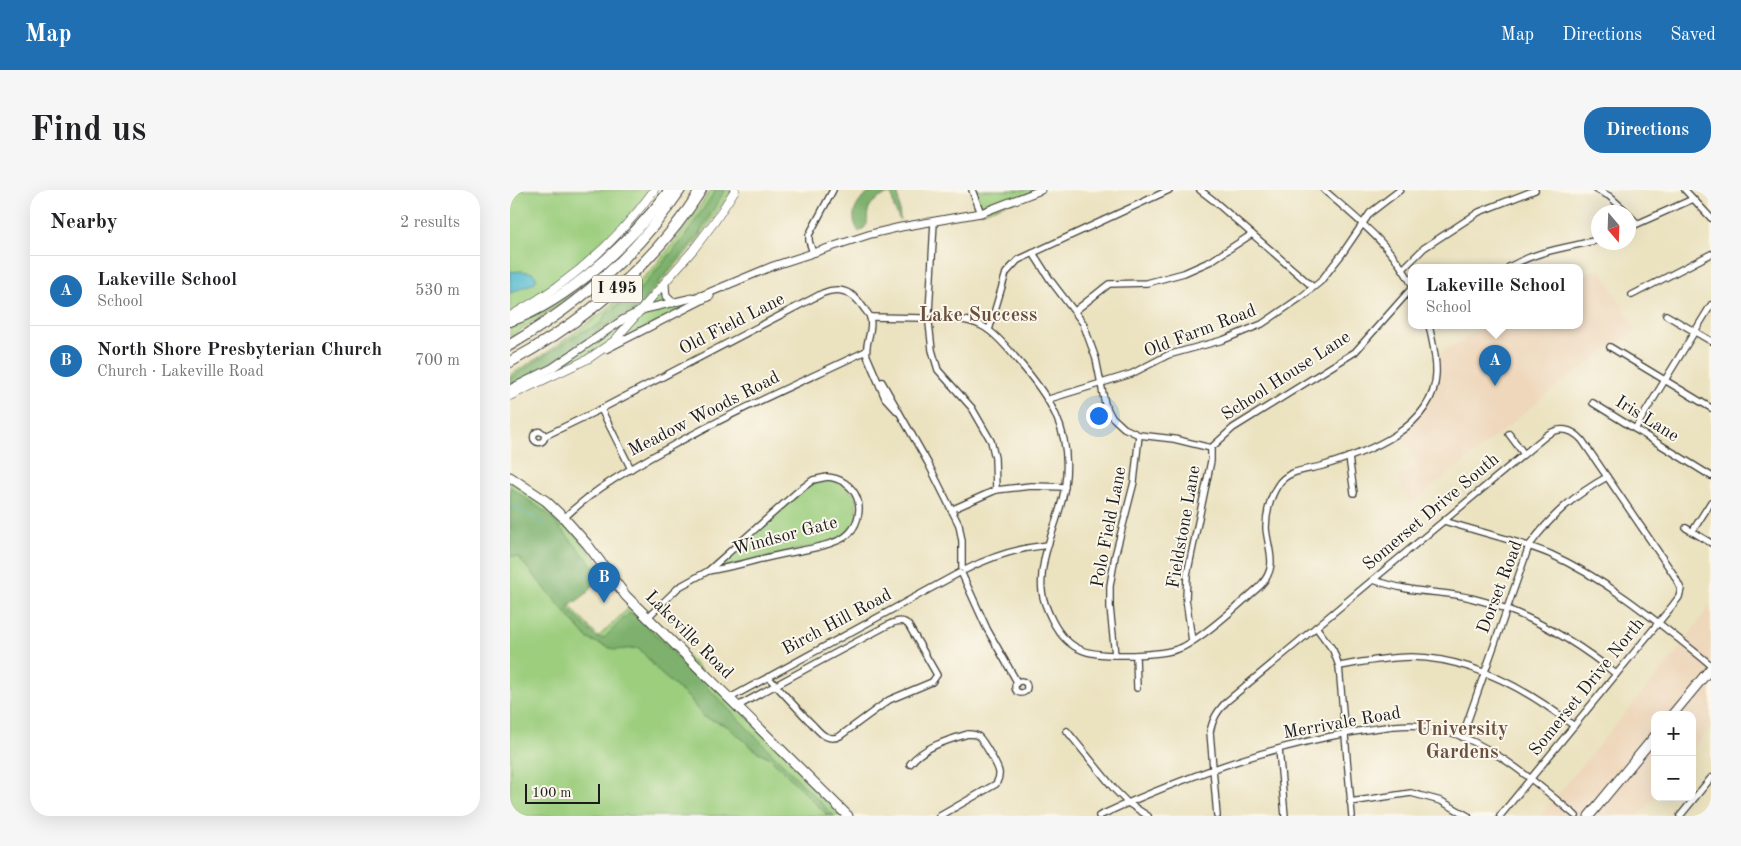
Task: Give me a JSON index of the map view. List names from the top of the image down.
{
  "streets": {
    "highway": ["I 495"],
    "main road": ["Lakeville Road"],
    "street": [
      "Old Field Lane",
      "Old Farm Road",
      "School House Lane",
      "Meadow Woods Road",
      "Iris Lane",
      "Somerset Drive South",
      "Polo Field Lane",
      "Fieldstone Lane",
      "Windsor Gate",
      "Dorset Road",
      "Birch Hill Road",
      "Somerset Drive North",
      "Merrivale Road"
    ]
  },
  "crossings": [
    ["School House Lane", "Fieldstone Lane"],
    ["Meadow Woods Road", "Lakeville Road"],
    ["Somerset Drive South", "Dorset Road"],
    ["Somerset Drive South", "Somerset Drive North"],
    ["Somerset Drive South", "Merrivale Road"],
    ["Windsor Gate", "Lakeville Road"],
    ["Dorset Road", "Merrivale Road"],
    ["Birch Hill Road", "Lakeville Road"],
    ["Somerset Drive North", "Merrivale Road"]
  ],
  "districts": ["Lake Success", "University Gardens"],
  "scale_bar": "100 m",
  "north": "bottom",
  "page": {
    "header": "Map",
    "nav": ["Map", "Directions", "Saved"],
    "buttons": "Directions",
    "title": "Find us",
    "heading": ["Nearby", "2 results"],
    "list": [
      {
        "mark": "A",
        "name": "Lakeville School",
        "note": "School",
        "value": "530 m"
      },
      {
        "mark": "B",
        "name": "North Shore Presbyterian Church",
        "note": "Church · Lakeville Road",
        "value": "700 m"
      }
    ],
    "popup": ["Lakeville School", "School"],
    "pins": ["A", "B"],
    "map_buttons": ["+", "−"],
    "scale": "100 m"
  }
}
